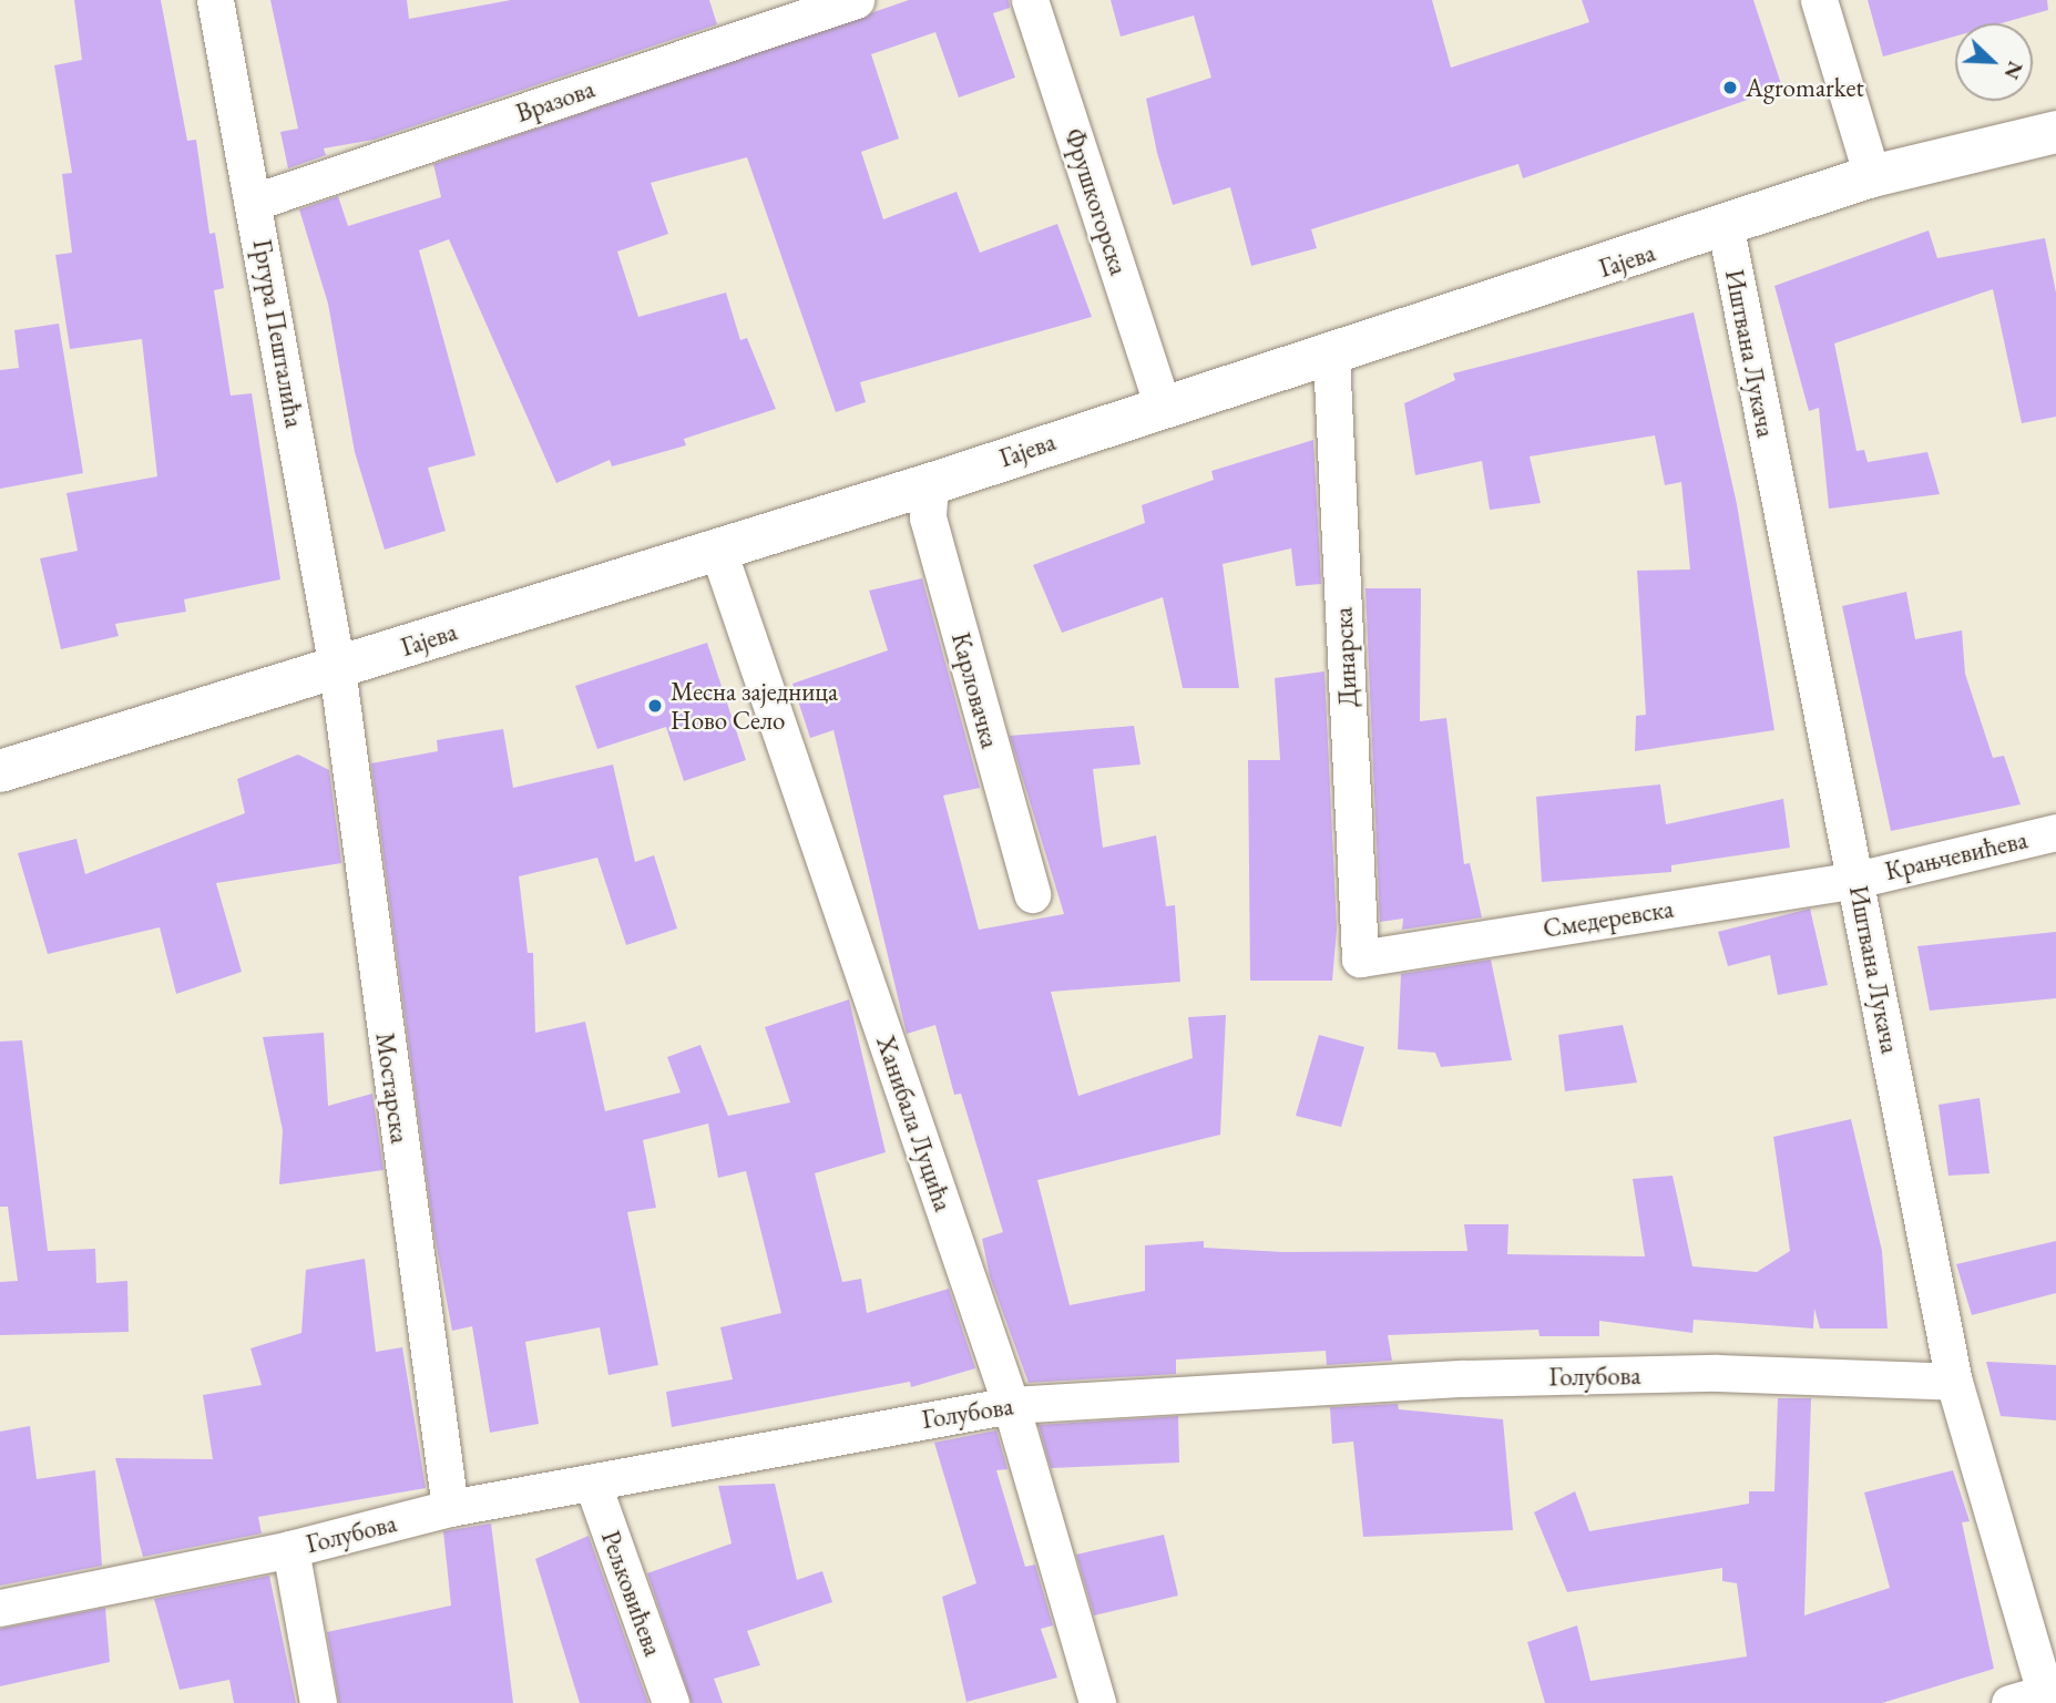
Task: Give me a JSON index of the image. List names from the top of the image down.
{
  "streets": {
    "street": [
      "Вразова",
      "Фрушкогорска",
      "Гајева",
      "Гргура Пешталића",
      "Иштвана Лукача",
      "Динарска",
      "Карловачка",
      "Крањчевићева",
      "Смедеревска",
      "Мостарска",
      "Ханибала Луцића",
      "Голубова",
      "Рељковићева"
    ]
  },
  "crossings": [
    ["Вразова", "Гргура Пешталића"],
    ["Фрушкогорска", "Гајева"],
    ["Гајева", "Гргура Пешталића"],
    ["Гајева", "Иштвана Лукача"],
    ["Гајева", "Динарска"],
    ["Гајева", "Карловачка"],
    ["Гајева", "Мостарска"],
    ["Гајева", "Ханибала Луцића"],
    ["Гргура Пешталића", "Мостарска"],
    ["Иштвана Лукача", "Крањчевићева"],
    ["Иштвана Лукача", "Смедеревска"],
    ["Иштвана Лукача", "Голубова"],
    ["Динарска", "Смедеревска"],
    ["Крањчевићева", "Смедеревска"],
    ["Мостарска", "Голубова"],
    ["Ханибала Луцића", "Голубова"],
    ["Голубова", "Рељковићева"]
  ],
  "places": ["Agromarket", "Месна заједница Ново Село"],
  "north": "bottom right"
}
